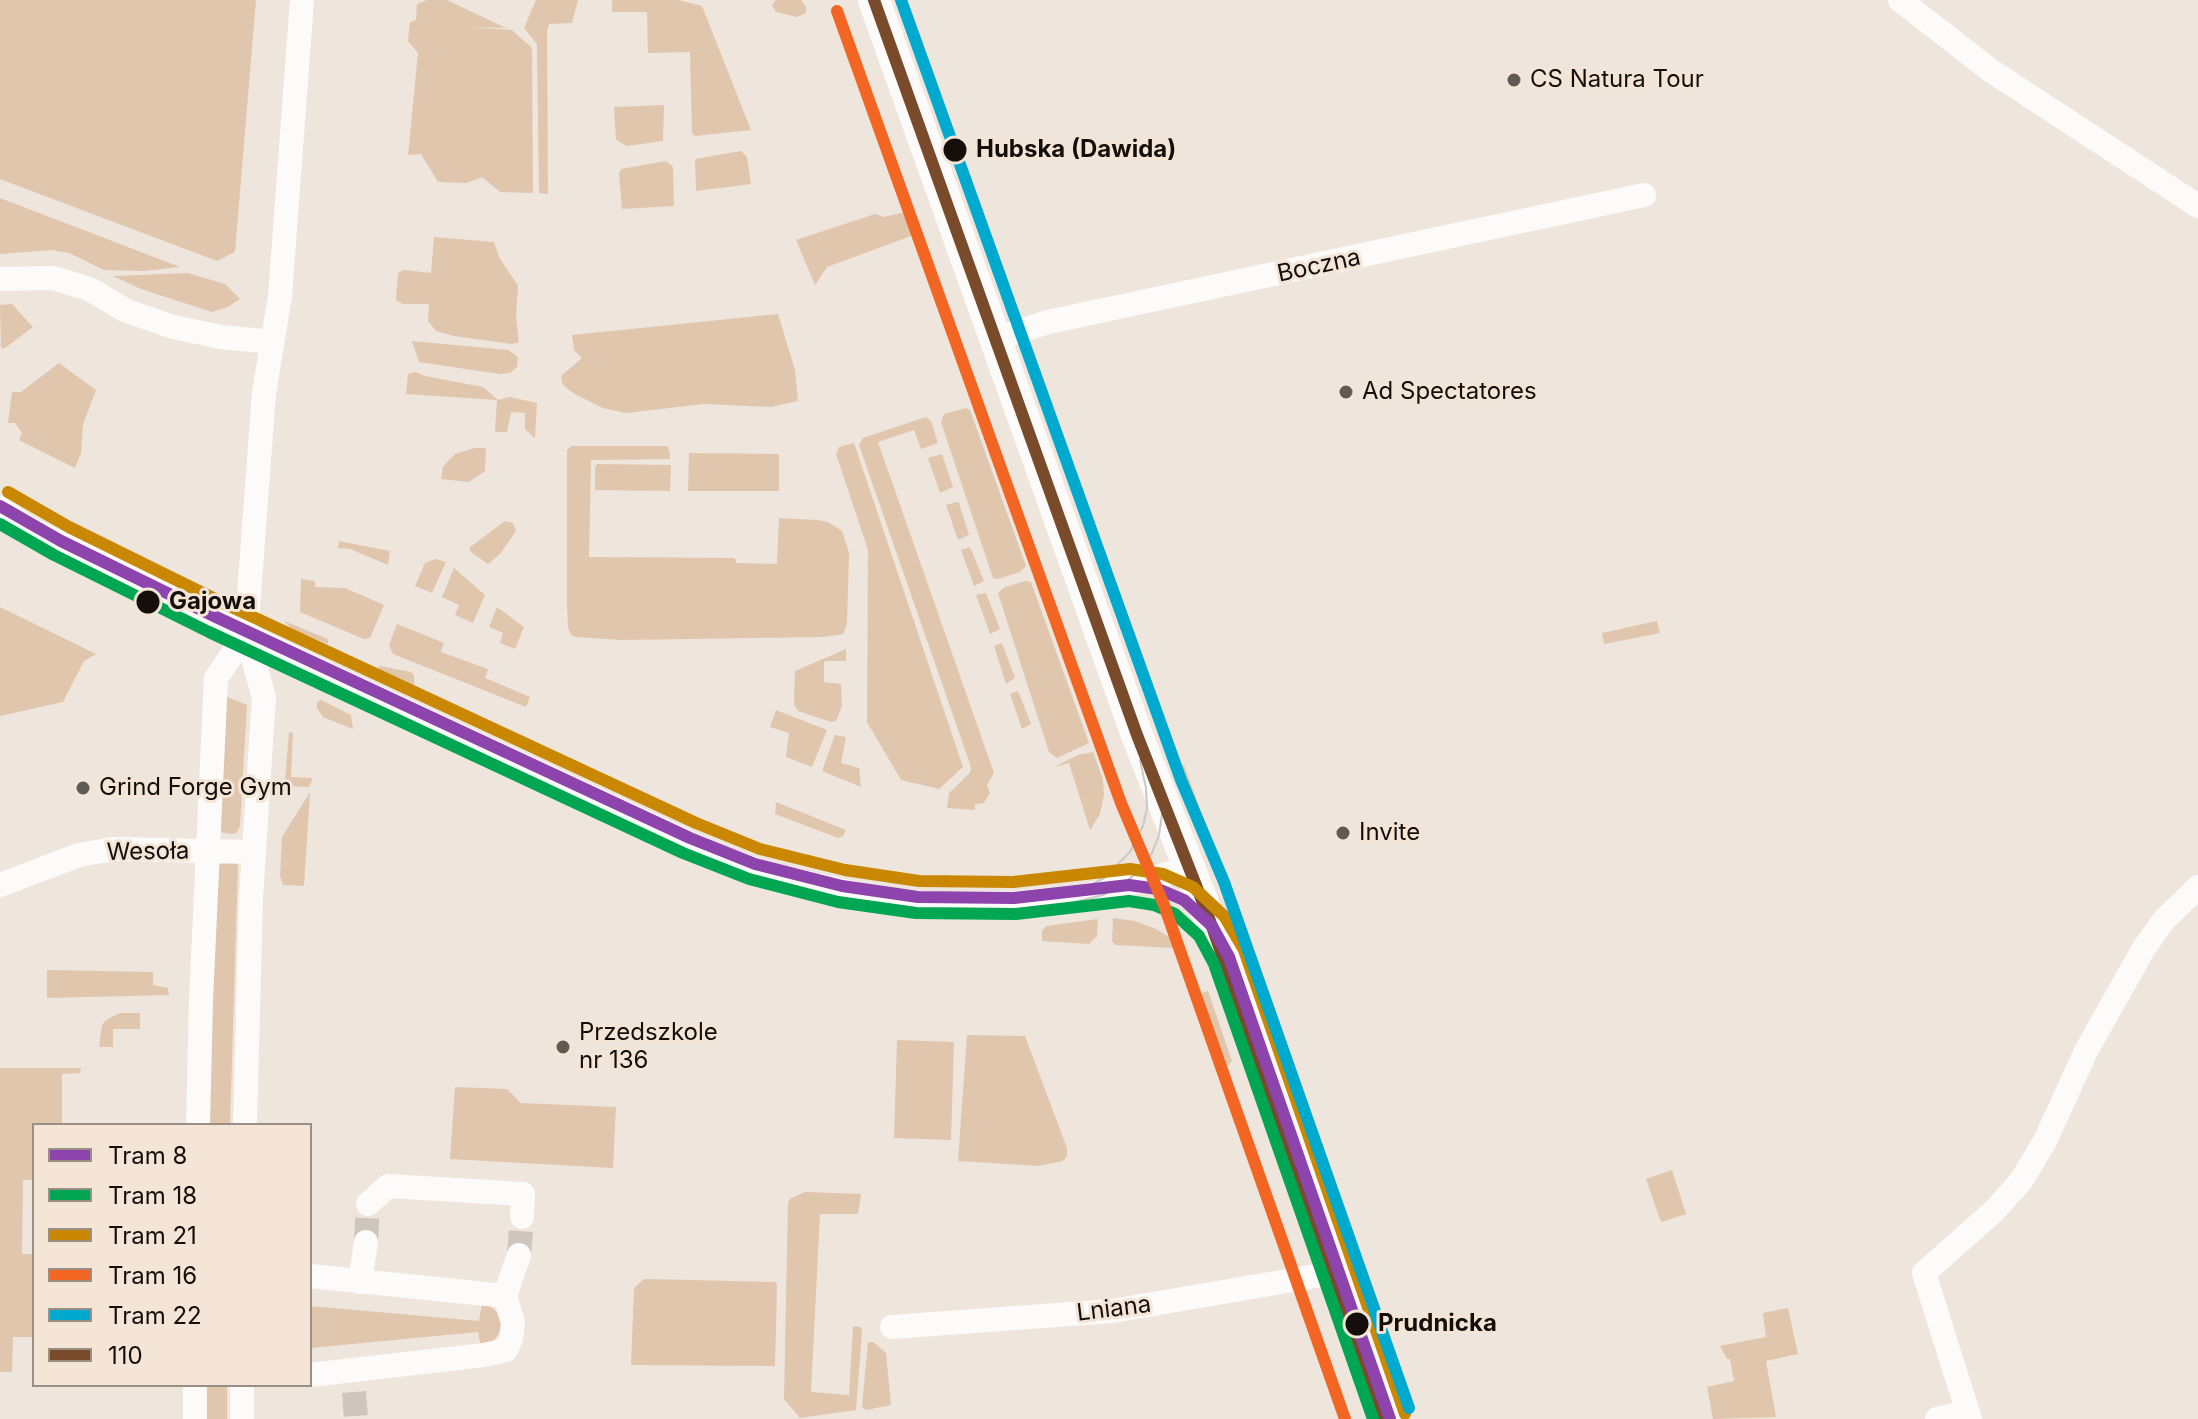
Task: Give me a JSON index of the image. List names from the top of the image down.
{
  "streets": {
    "street": ["Boczna", "Wesoła", "Lniana"]
  },
  "places": [
    "CS Natura Tour",
    "Hubska (Dawida)",
    "Ad Spectatores",
    "Gajowa",
    "Grind Forge Gym",
    "Invite",
    "Przedszkole nr 136",
    "Prudnicka"
  ],
  "lines": [
    "tram line 22",
    "transit line 110",
    "tram line 16",
    "tram line 21",
    "tram line 8",
    "tram line 18"
  ],
  "legend": [
    "Tram 8",
    "Tram 18",
    "Tram 21",
    "Tram 16",
    "Tram 22",
    "110"
  ]
}
